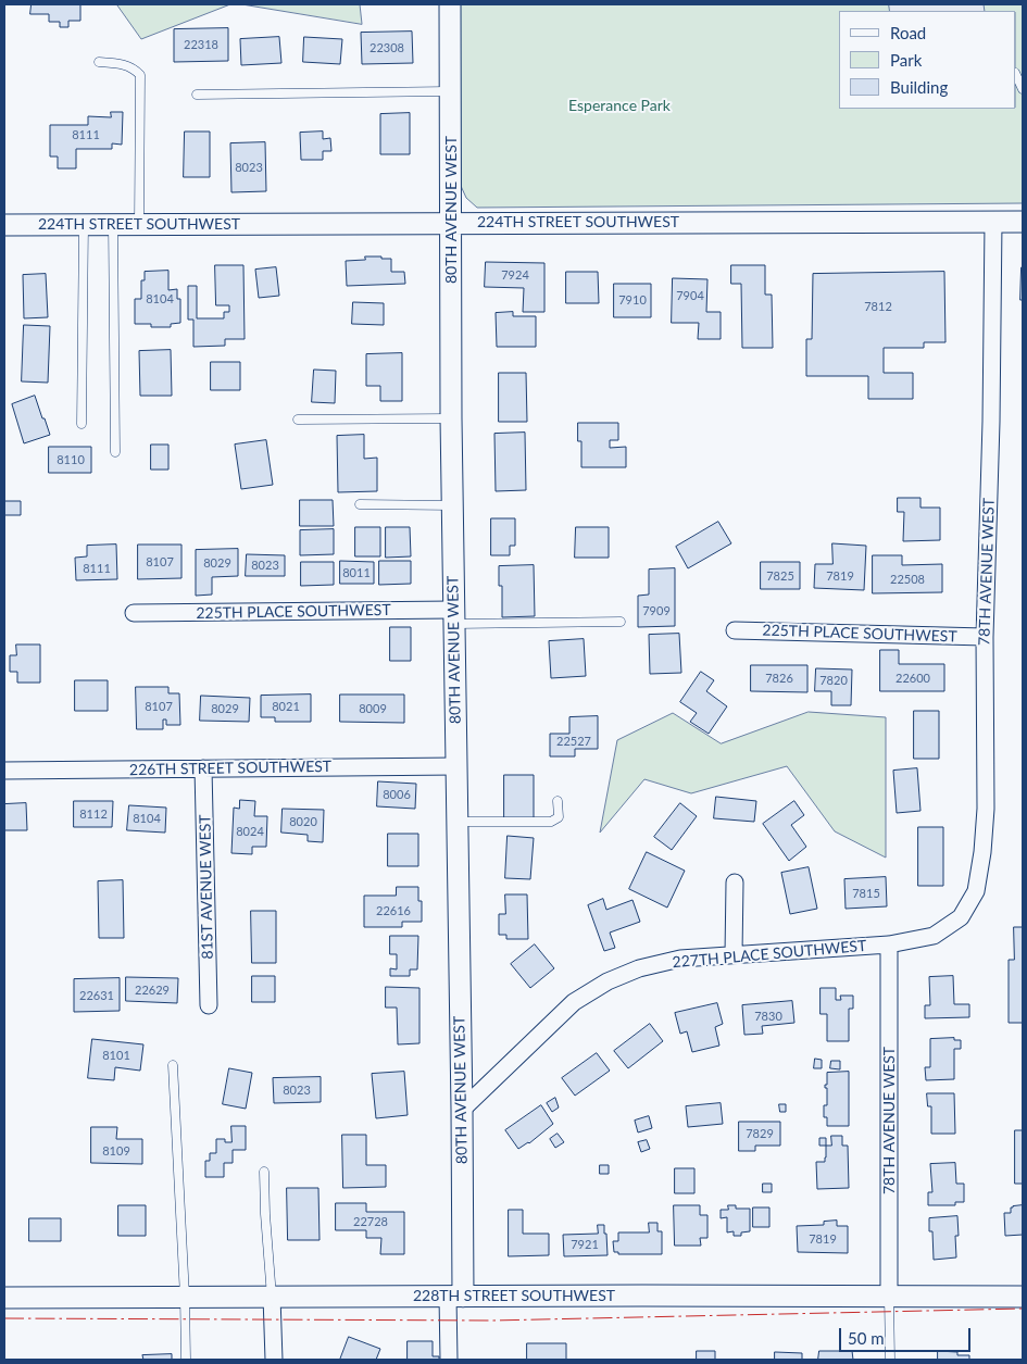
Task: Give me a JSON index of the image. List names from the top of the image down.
{
  "streets": {
    "street": [
      "80TH AVENUE WEST",
      "224TH STREET SOUTHWEST",
      "78TH AVENUE WEST",
      "225TH PLACE SOUTHWEST",
      "226TH STREET SOUTHWEST",
      "81ST AVENUE WEST",
      "227TH PLACE SOUTHWEST",
      "228TH STREET SOUTHWEST"
    ]
  },
  "crossings": [
    ["80TH AVENUE WEST", "224TH STREET SOUTHWEST"],
    ["80TH AVENUE WEST", "225TH PLACE SOUTHWEST"],
    ["80TH AVENUE WEST", "226TH STREET SOUTHWEST"],
    ["80TH AVENUE WEST", "227TH PLACE SOUTHWEST"],
    ["80TH AVENUE WEST", "228TH STREET SOUTHWEST"],
    ["224TH STREET SOUTHWEST", "78TH AVENUE WEST"],
    ["78TH AVENUE WEST", "225TH PLACE SOUTHWEST"],
    ["78TH AVENUE WEST", "227TH PLACE SOUTHWEST"],
    ["78TH AVENUE WEST", "228TH STREET SOUTHWEST"],
    ["226TH STREET SOUTHWEST", "81ST AVENUE WEST"]
  ],
  "parks": ["Esperance Park"],
  "house_numbers": [
    "22318",
    "22308",
    "8111",
    "8023",
    "7924",
    "7904",
    "8104",
    "7910",
    "7812",
    "8110",
    "8107",
    "8029",
    "8023",
    "8111",
    "8011",
    "7825",
    "7819",
    "22508",
    "7909",
    "7826",
    "22600",
    "7820",
    "8107",
    "8021",
    "8029",
    "8009",
    "22527",
    "8006",
    "8112",
    "8104",
    "8020",
    "8024",
    "7815",
    "22616",
    "22629",
    "22631",
    "7830",
    "8101",
    "8023",
    "7829",
    "8109",
    "22728",
    "7819",
    "7921"
  ],
  "legend": ["Road", "Park", "Building"],
  "scale_bar": "50 m"
}
